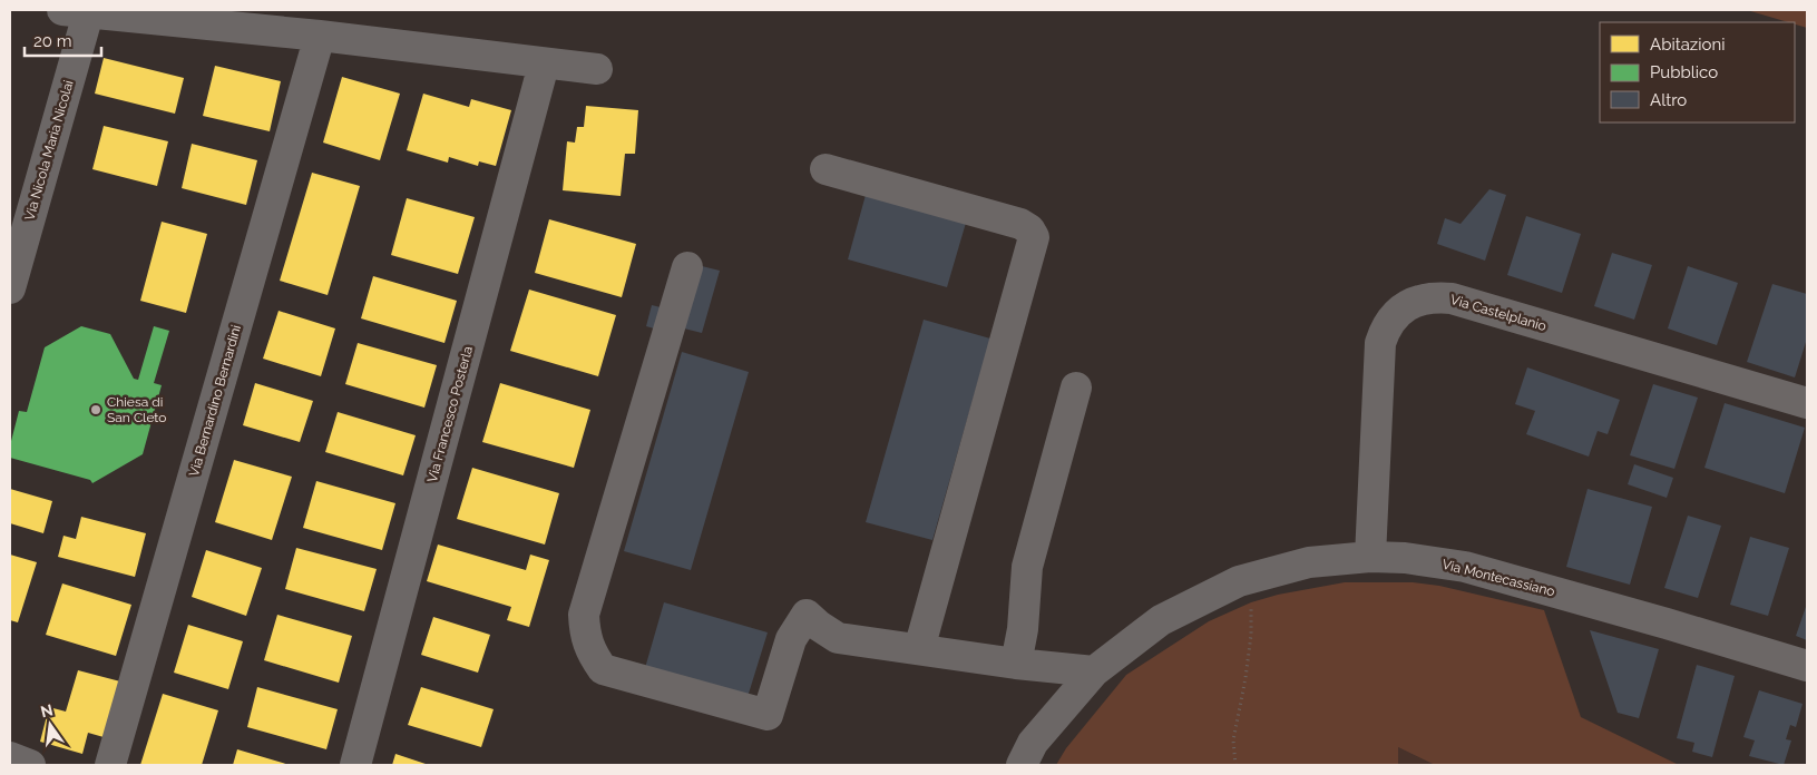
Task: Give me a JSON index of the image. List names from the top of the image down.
{
  "streets": {
    "street": [
      "Via Nicola Maria Nicolai",
      "Via Castelplanio",
      "Via Bernardino Bernardini",
      "Via Francesco Posterla",
      "Via Montecassiano"
    ]
  },
  "crossings": [
    ["Via Nicola Maria Nicolai", "Via Bernardino Bernardini"],
    ["Via Nicola Maria Nicolai", "Via Francesco Posterla"],
    ["Via Castelplanio", "Via Montecassiano"]
  ],
  "places": ["Chiesa di San Cleto"],
  "legend": ["Abitazioni", "Pubblico", "Altro"],
  "scale_bar": "20 m",
  "north": "top"
}
